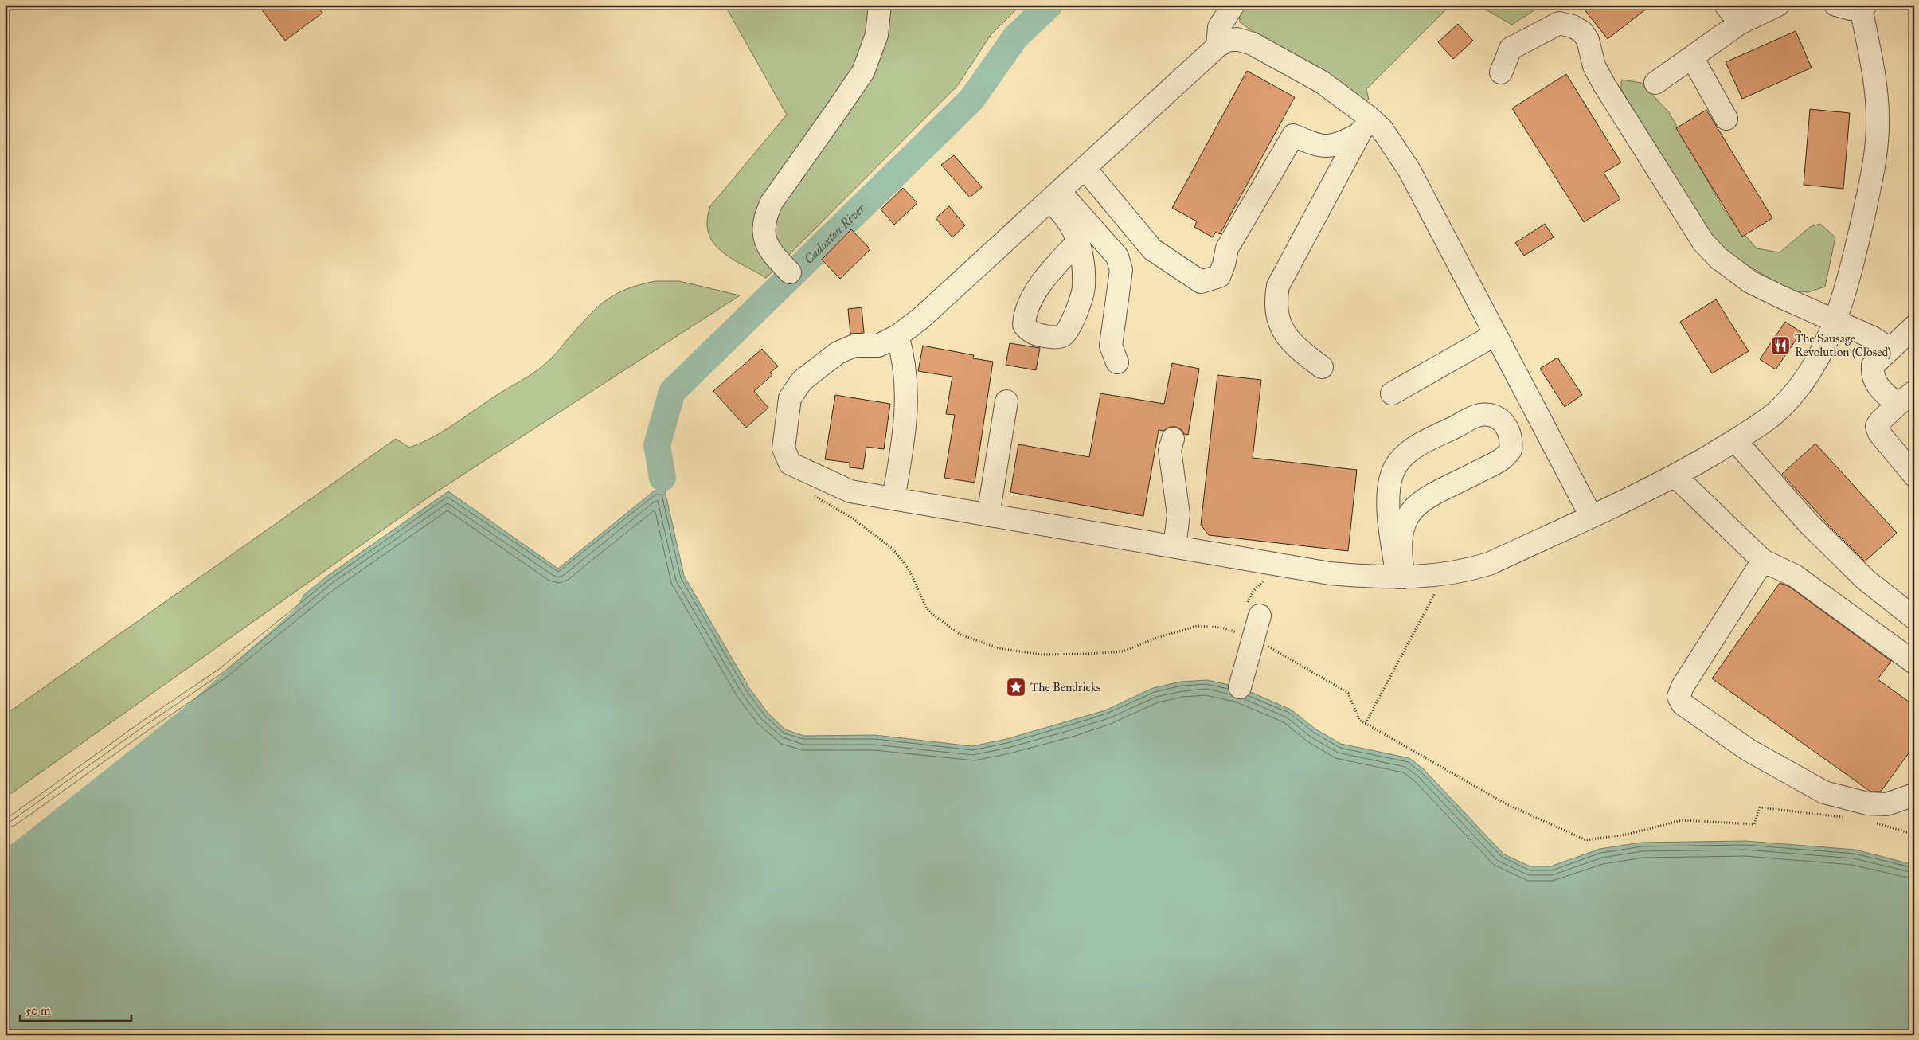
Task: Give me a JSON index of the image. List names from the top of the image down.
{
  "water": ["Cadoxton River"],
  "places": {
    "restaurant": ["The Sausage Revolution (Closed)"],
    "place": ["The Bendricks"]
  },
  "scale_bar": "50 m"
}
